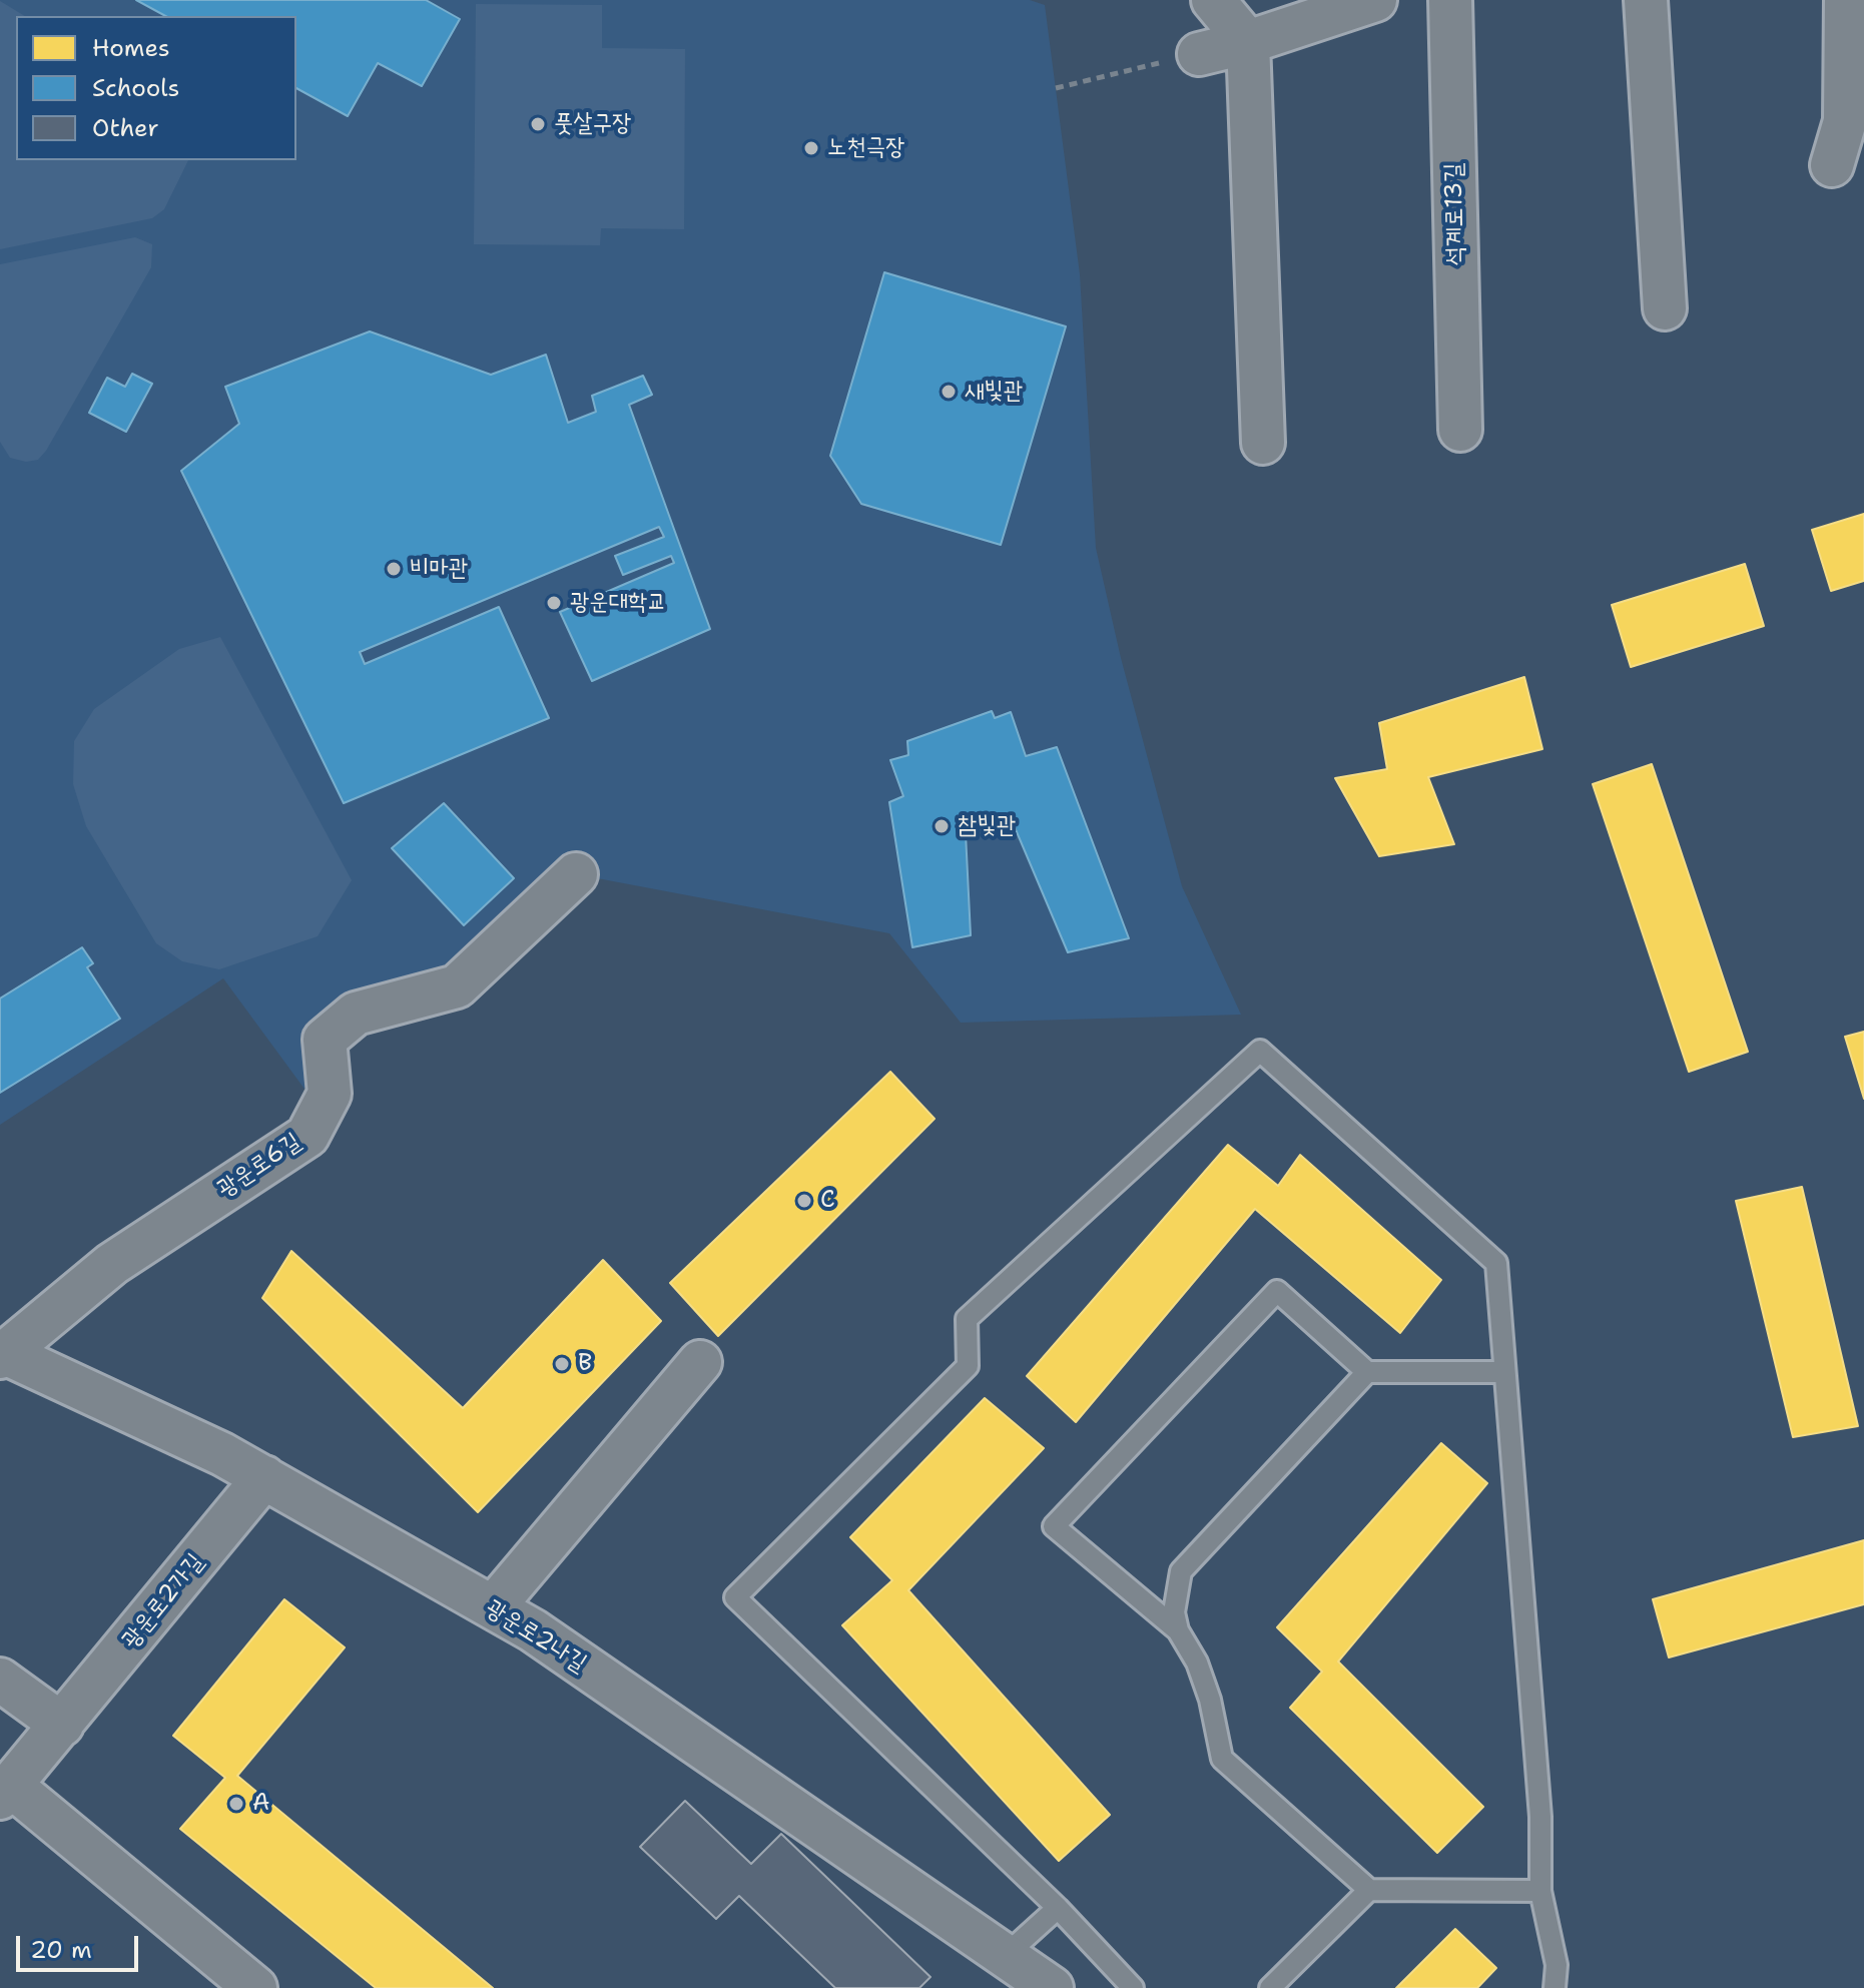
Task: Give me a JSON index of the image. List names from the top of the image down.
{
  "streets": {
    "street": [
      "석계로13길",
      "광운로6길",
      "광운로2가길",
      "광운로2나길"
    ]
  },
  "crossings": [
    ["광운로6길", "광운로2나길"],
    ["광운로2가길", "광운로2나길"]
  ],
  "places": [
    "풋살구장",
    "노천극장",
    "새빛관",
    "비마관",
    "광운대학교",
    "참빛관",
    "C",
    "B",
    "A"
  ],
  "legend": ["Homes", "Schools", "Other"],
  "scale_bar": "20 m"
}
